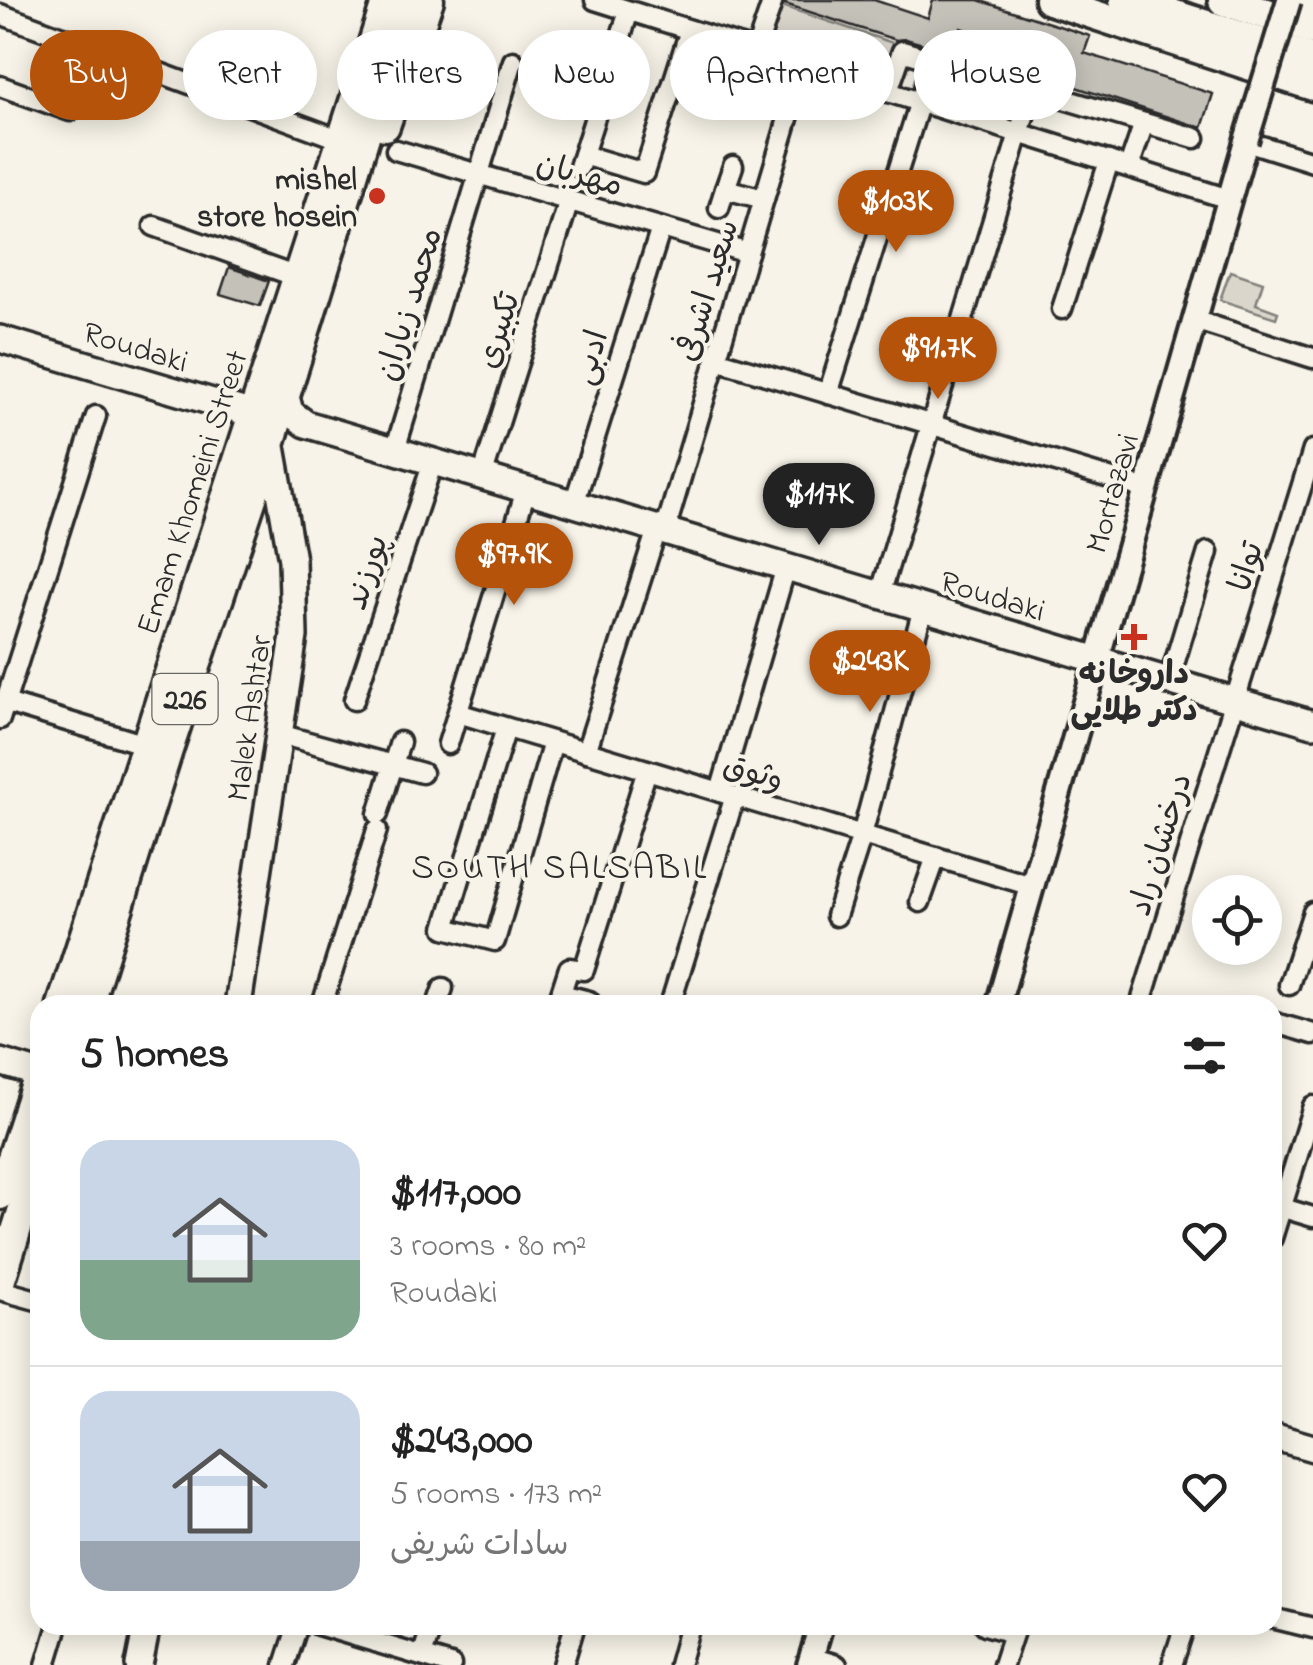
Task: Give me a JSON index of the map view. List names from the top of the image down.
{
  "streets": {
    "main road": [
      "Roudaki",
      "Emam Khomeini Street",
      "226",
      "Malek Ashtar"
    ],
    "street": [
      "مهربان",
      "سعید اشرفی",
      "محمد زیاران",
      "تکبیری",
      "ادبی",
      "Mortazavi",
      "توانا",
      "پورزند",
      "وثوق",
      "درخشان راد"
    ]
  },
  "crossings": [
    ["مهربان", "سعید اشرفی"],
    ["مهربان", "محمد زیاران"],
    ["مهربان", "تکبیری"],
    ["مهربان", "ادبی"],
    ["سعید اشرفی", "Roudaki"],
    ["سعید اشرفی", "وثوق"],
    ["محمد زیاران", "Roudaki"],
    ["تکبیری", "Roudaki"],
    ["Roudaki", "ادبی"],
    ["Roudaki", "Emam Khomeini Street"],
    ["Roudaki", "Mortazavi"],
    ["Roudaki", "توانا"],
    ["Roudaki", "پورزند"],
    ["Roudaki", "درخشان راد"],
    ["Emam Khomeini Street", "Malek Ashtar"],
    ["Mortazavi", "وثوق"],
    ["توانا", "درخشان راد"]
  ],
  "districts": ["SOUTH SALSABIL"],
  "places": {
    "other": ["mishel store hosein"],
    "health": ["داروخانه دکتر طلایی"]
  },
  "page": {
    "chip": [
      "Buy",
      "Rent",
      "Filters",
      "New",
      "Apartment",
      "House"
    ],
    "price": [
      "$103K",
      "$91.7K",
      "$117K",
      "$97.9K",
      "$243K"
    ],
    "heading": "5 homes",
    "list": [
      {
        "name": "$117,000",
        "note": "3 rooms · 80 m² · Roudaki"
      },
      {
        "name": "$243,000",
        "note": "5 rooms · 173 m² · سادات شریفی"
      }
    ]
  }
}
